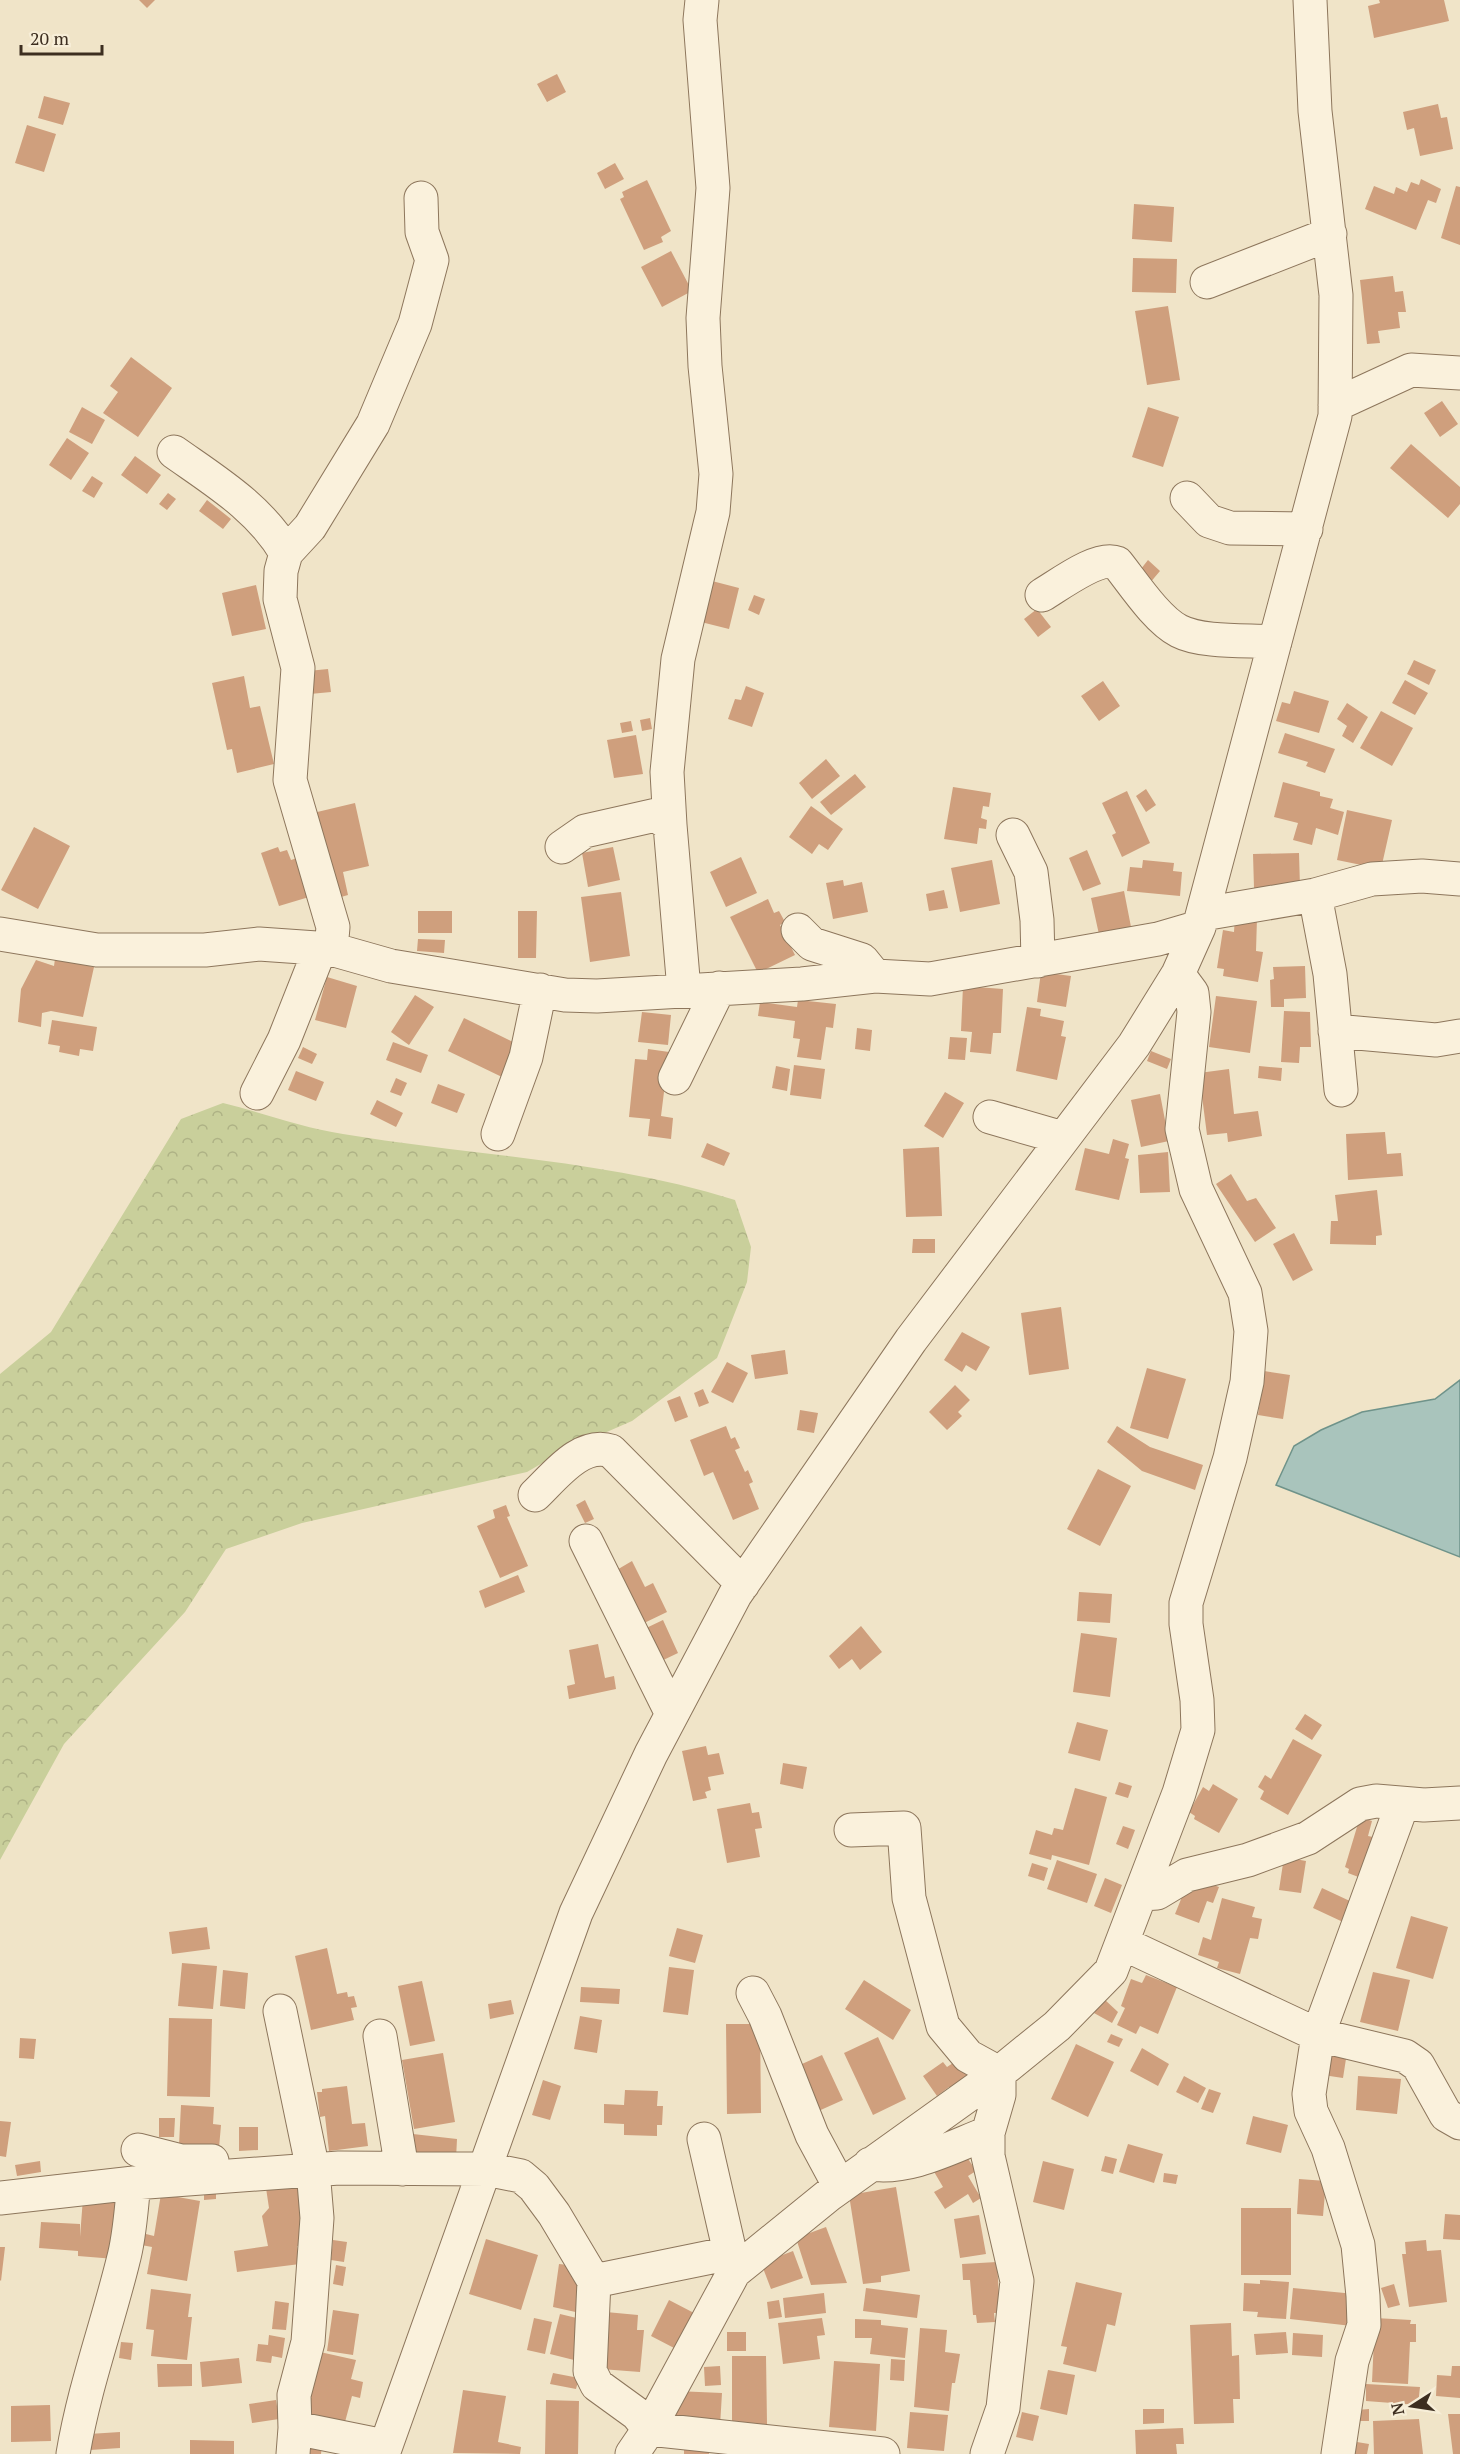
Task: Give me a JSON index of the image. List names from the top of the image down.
{
  "scale_bar": "20 m",
  "north": "left"
}
